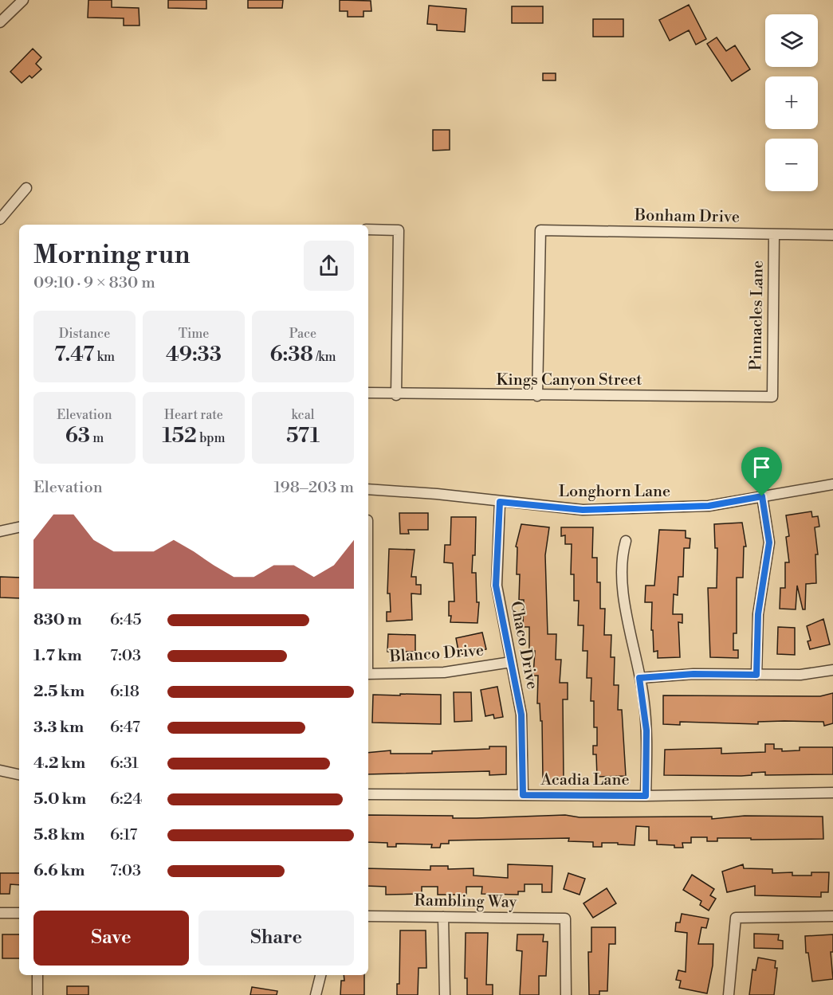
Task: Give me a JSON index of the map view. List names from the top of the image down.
{
  "streets": {
    "street": [
      "Bonham Drive",
      "Pinnacles Lane",
      "Kings Canyon Street",
      "Longhorn Lane",
      "Chaco Drive",
      "Blanco Drive",
      "Acadia Lane",
      "Rambling Way"
    ]
  },
  "crossings": [
    ["Bonham Drive", "Pinnacles Lane"],
    ["Bonham Drive", "Kings Canyon Street"],
    ["Pinnacles Lane", "Kings Canyon Street"],
    ["Longhorn Lane", "Chaco Drive"],
    ["Chaco Drive", "Blanco Drive"],
    ["Chaco Drive", "Acadia Lane"]
  ],
  "page": {
    "map_buttons": ["+", "−"],
    "heading": ["Morning run", "09:10 · 9 × 830 m"],
    "stats": [
      ["Distance", "7.47 km"],
      ["Time", "49:33"],
      ["Pace", "6:38 /km"],
      ["Elevation", "63 m"],
      ["Heart rate", "152 bpm"],
      ["kcal", "571"]
    ],
    "chart": ["Elevation", "198–203 m"],
    "list": [
      {
        "name": "830 m",
        "note": "6:45"
      },
      {
        "name": "1.7 km",
        "note": "7:03"
      },
      {
        "name": "2.5 km",
        "note": "6:18"
      },
      {
        "name": "3.3 km",
        "note": "6:47"
      },
      {
        "name": "4.2 km",
        "note": "6:31"
      },
      {
        "name": "5.0 km",
        "note": "6:24"
      },
      {
        "name": "5.8 km",
        "note": "6:17"
      },
      {
        "name": "6.6 km",
        "note": "7:03"
      }
    ],
    "buttons": ["Save", "Share"]
  }
}
